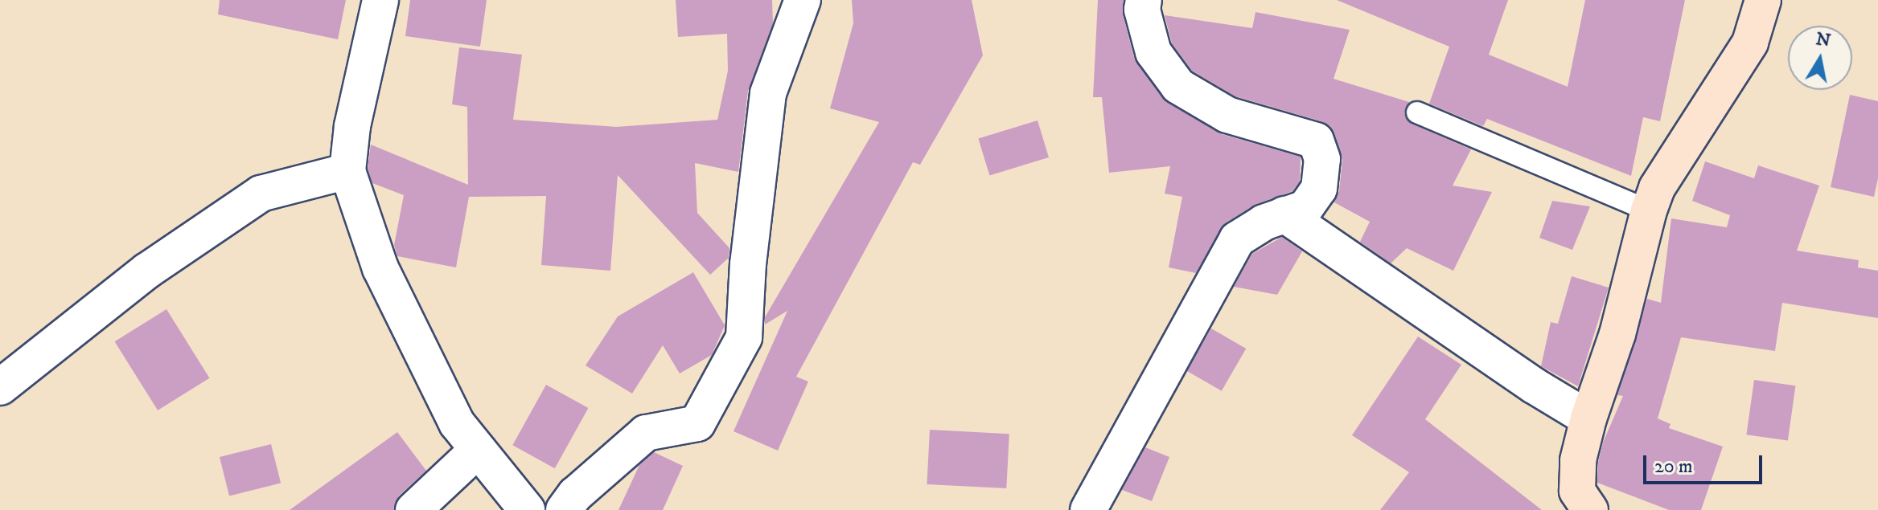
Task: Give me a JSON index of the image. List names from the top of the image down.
{
  "scale_bar": "20 m",
  "north": "top"
}
